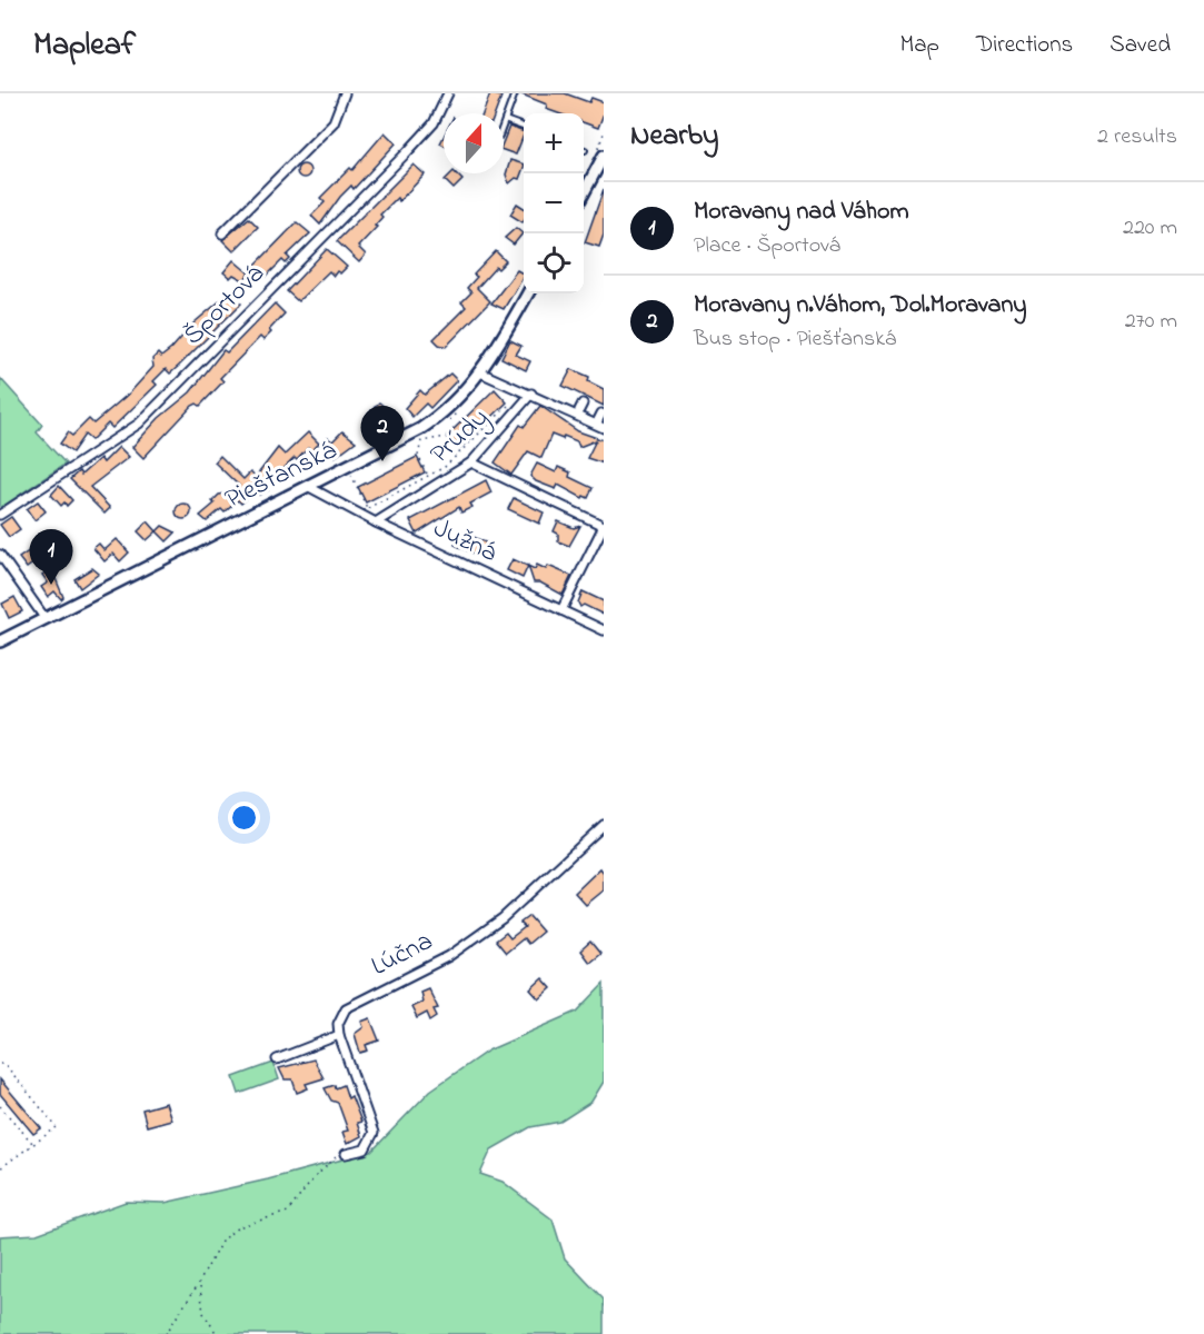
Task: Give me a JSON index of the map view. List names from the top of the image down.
{
  "streets": {
    "main road": ["Piešťanská"],
    "street": [
      "Športová",
      "Prúdy",
      "Južná",
      "Lúčna"
    ]
  },
  "crossings": [
    ["Prúdy", "Južná"],
    ["Piešťanská", "Južná"]
  ],
  "north": "top",
  "page": {
    "header": "Mapleaf",
    "nav": ["Map", "Directions", "Saved"],
    "heading": ["Nearby", "2 results"],
    "map_buttons": ["+", "−"],
    "list": [
      {
        "mark": "1",
        "name": "Moravany nad Váhom",
        "note": "Place · Športová",
        "value": "220 m"
      },
      {
        "mark": "2",
        "name": "Moravany n.Váhom, Dol.Moravany",
        "note": "Bus stop · Piešťanská",
        "value": "270 m"
      }
    ],
    "pins": ["2", "1"]
  }
}
